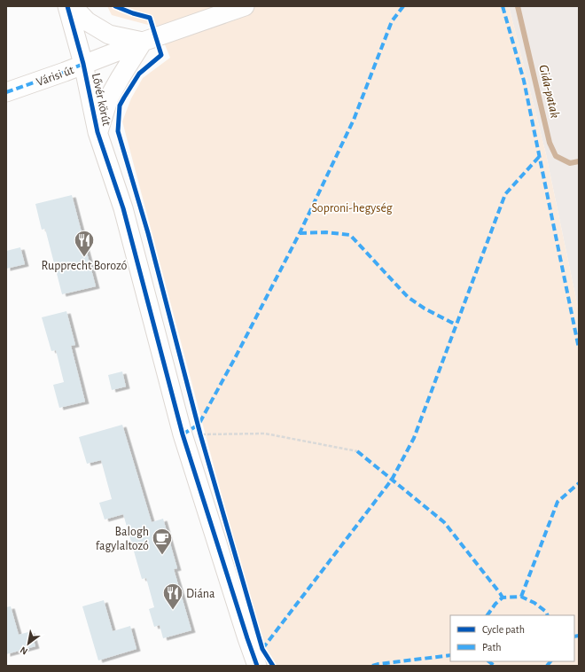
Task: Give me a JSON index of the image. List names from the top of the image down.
{
  "streets": {
    "street": ["Várisi út", "Lővér körút"]
  },
  "crossings": [
    ["Várisi út", "Lővér körút"]
  ],
  "water": ["Gida-patak"],
  "parks": ["Soproni-hegység"],
  "places": {
    "restaurant": ["Rupprecht Borozó", "Diána"],
    "cafe": ["Balogh fagylaltozó"]
  },
  "legend": ["Cycle path", "Path"],
  "north": "bottom left"
}
